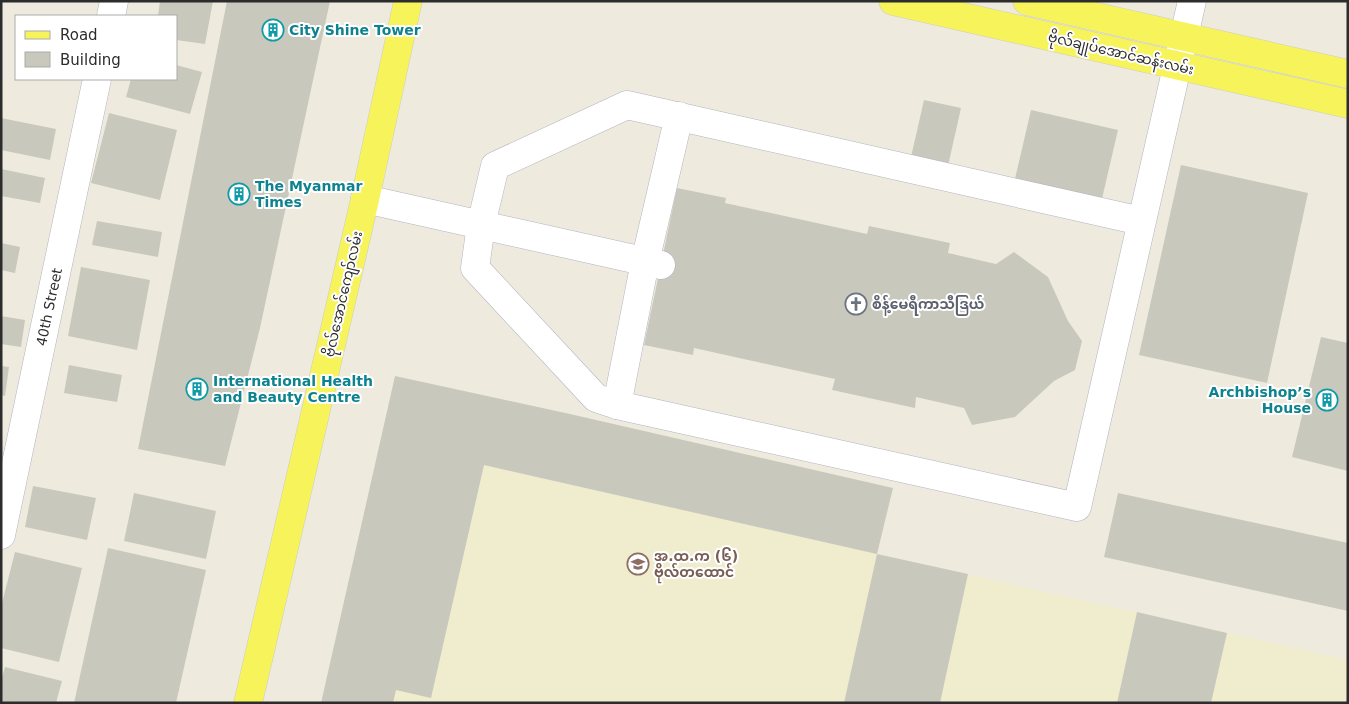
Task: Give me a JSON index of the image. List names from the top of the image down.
{
  "streets": {
    "main road": ["ဗိုလ်ချုပ်အောင်ဆန်းလမ်း", "ဗိုလ်အောင်ကျော်လမ်း"],
    "street": ["40th Street"]
  },
  "places": {
    "building": [
      "City Shine Tower",
      "The Myanmar Times",
      "International Health and Beauty Centre",
      "Archbishop’s House"
    ],
    "church": ["စိန့်မေရီကာသီဒြယ်"],
    "school or university": ["အ.ထ.က (၆) ဗိုလ်တထောင်"]
  },
  "legend": ["Road", "Building"]
}
